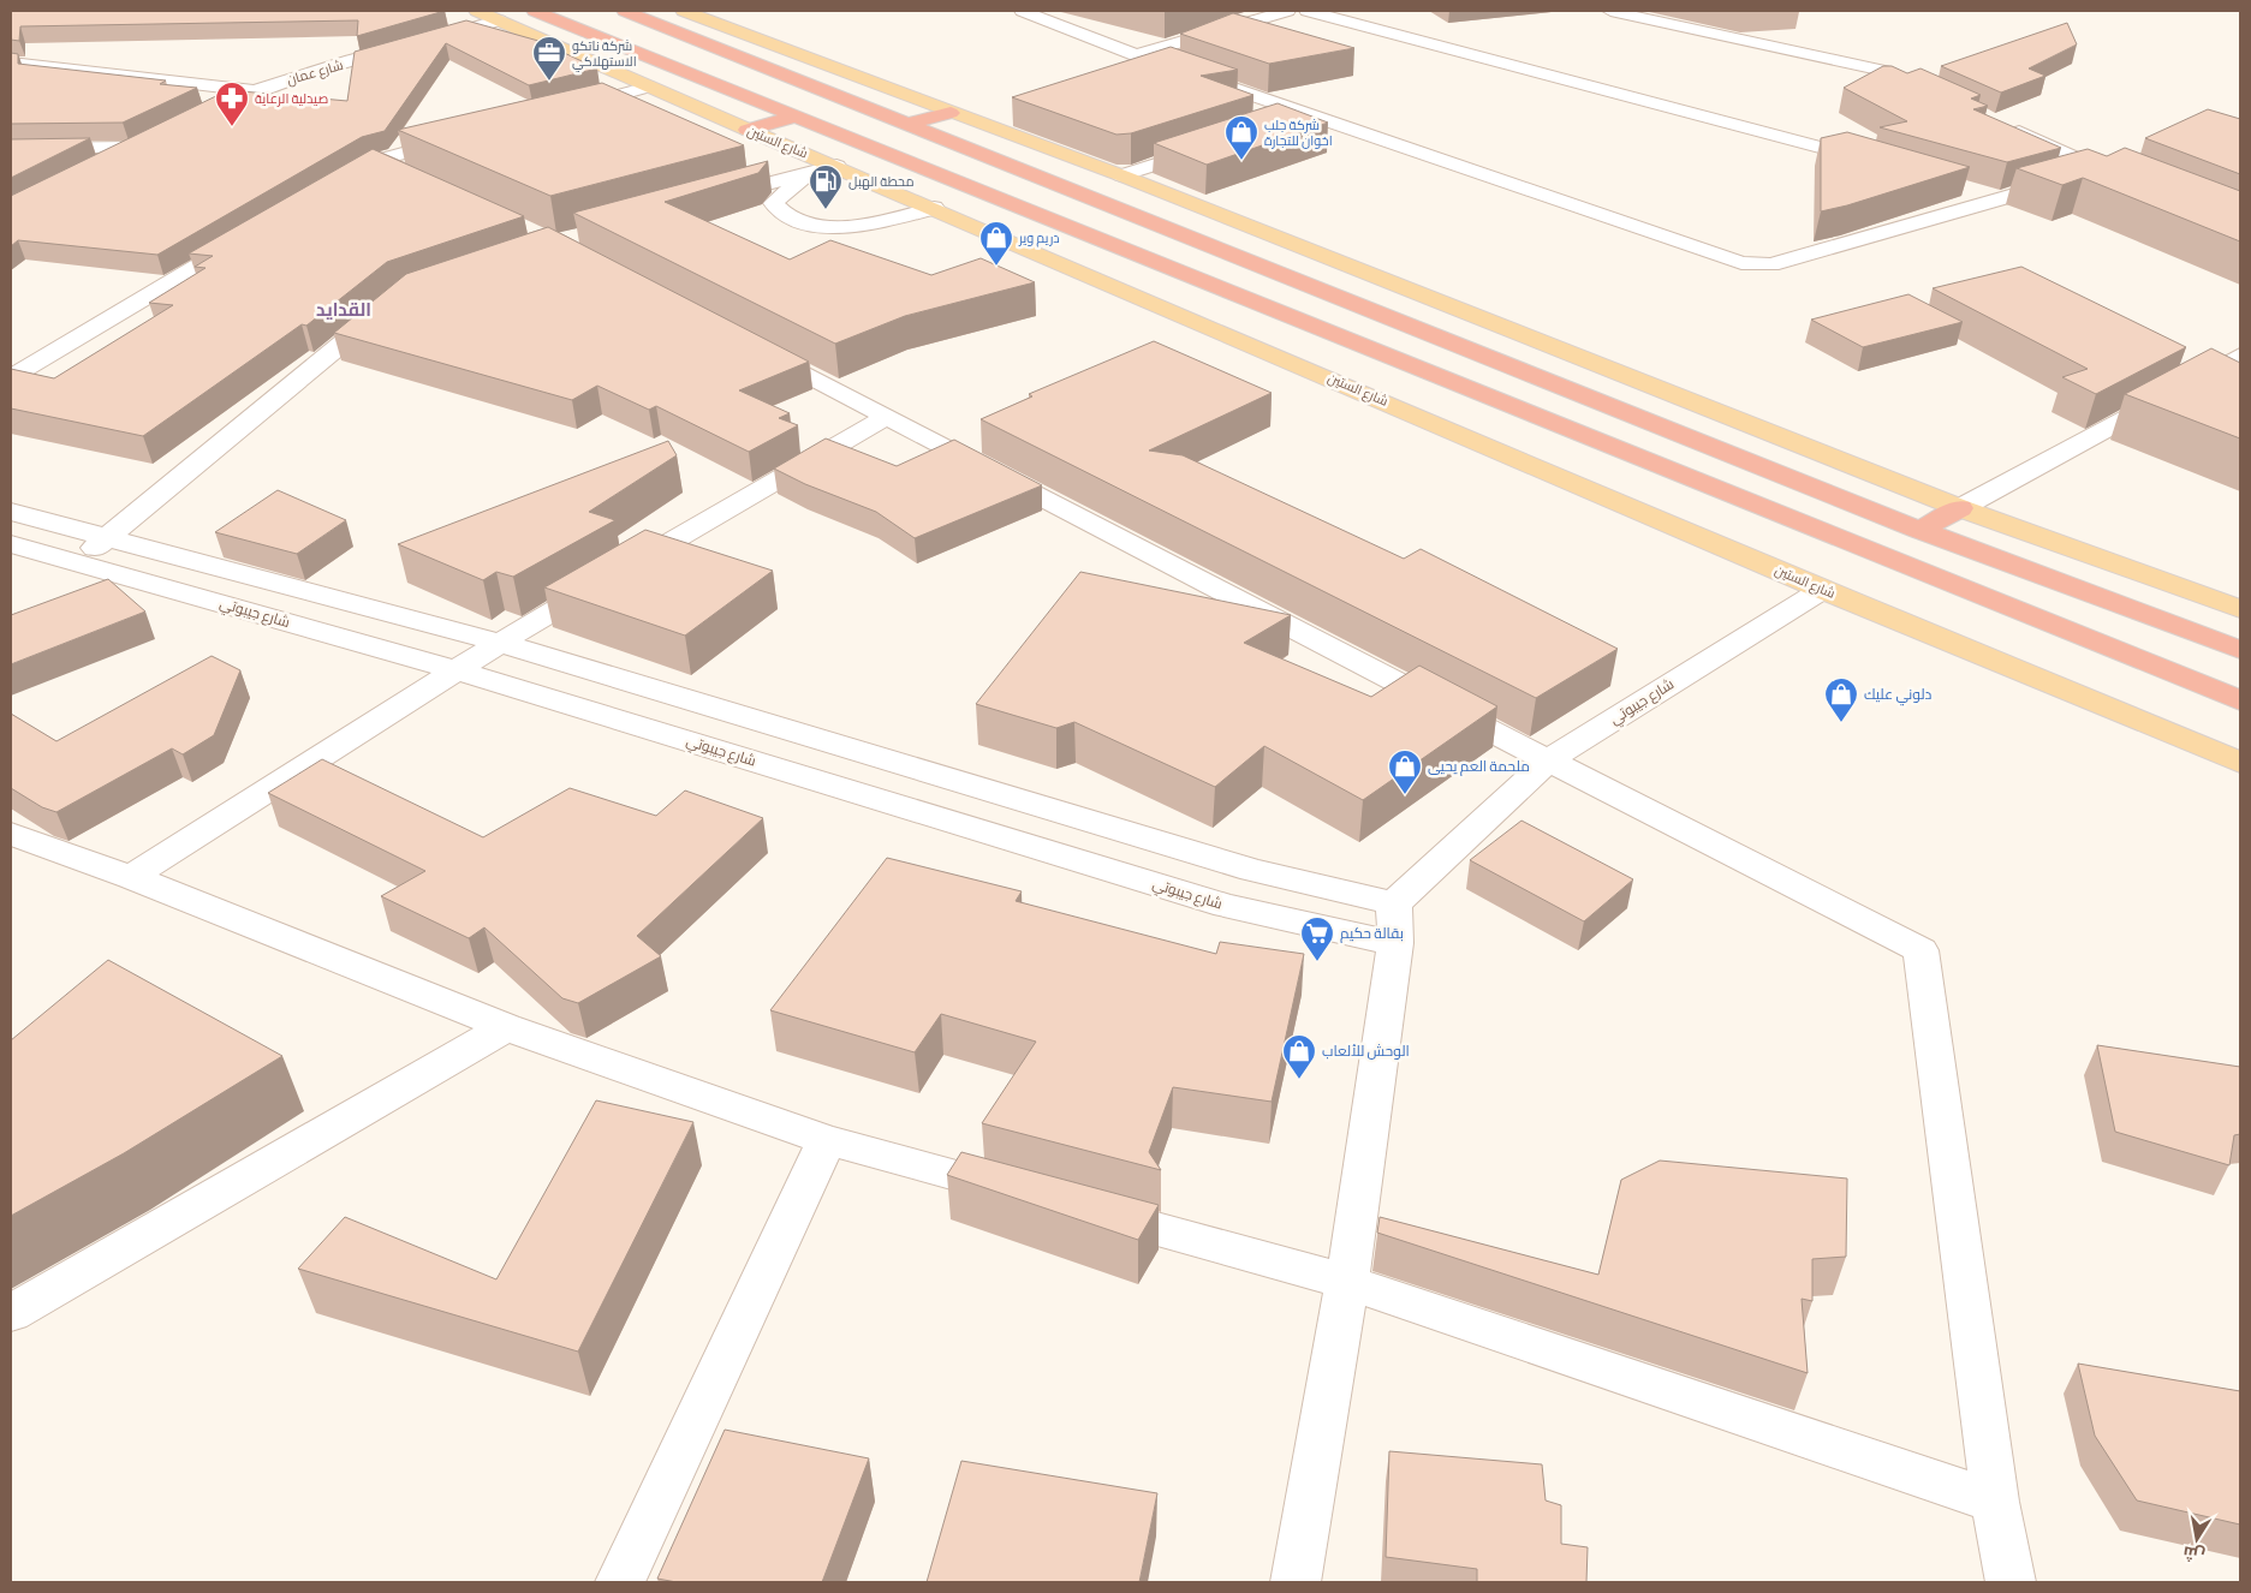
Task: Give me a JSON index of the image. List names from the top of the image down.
{
  "streets": {
    "highway": ["شارع الستين"],
    "street": ["شارع عمان", "شارع جيبوتي"]
  },
  "crossings": [
    ["شارع عمان", "شارع الستين"],
    ["شارع الستين", "شارع جيبوتي"]
  ],
  "districts": ["القدايد"],
  "places": {
    "office": ["شركة ناتكو الاستهلاكي"],
    "pharmacy": ["صيدلية الرعاية"],
    "shop": [
      "شركة جلب اخوان للتجارة",
      "دريم وير",
      "دلوني عليك",
      "ملحمة العم يحيى",
      "الوحش للألعاب"
    ],
    "fuel station": ["محطة الهبل"],
    "supermarket": ["بقالة حكيم"]
  },
  "north": "bottom"
}
